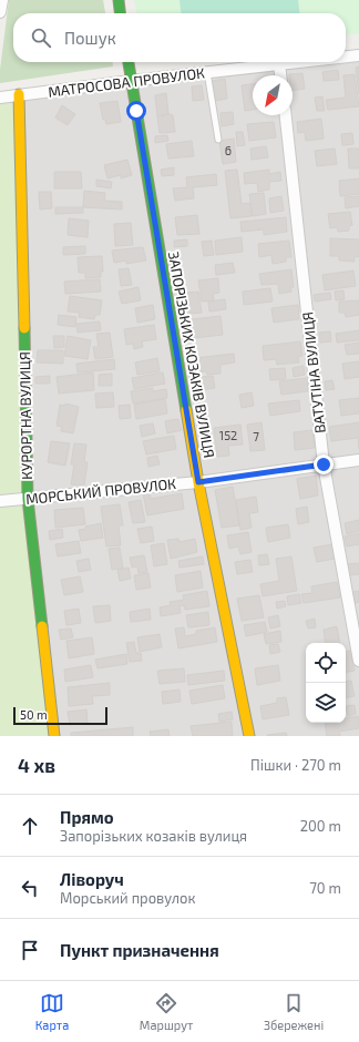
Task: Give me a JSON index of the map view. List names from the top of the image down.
{
  "streets": {
    "main road": ["ЗАПОРІЗЬКИХ КОЗАКІВ ВУЛИЦЯ", "КУРОРТНА ВУЛИЦЯ"],
    "street": ["МАТРОСОВА ПРОВУЛОК", "ВАТУТІНА ВУЛИЦЯ", "МОРСЬКИЙ ПРОВУЛОК"]
  },
  "crossings": [
    ["МАТРОСОВА ПРОВУЛОК", "ЗАПОРІЗЬКИХ КОЗАКІВ ВУЛИЦЯ"],
    ["МАТРОСОВА ПРОВУЛОК", "КУРОРТНА ВУЛИЦЯ"],
    ["ЗАПОРІЗЬКИХ КОЗАКІВ ВУЛИЦЯ", "МОРСЬКИЙ ПРОВУЛОК"],
    ["ВАТУТІНА ВУЛИЦЯ", "МОРСЬКИЙ ПРОВУЛОК"],
    ["КУРОРТНА ВУЛИЦЯ", "МОРСЬКИЙ ПРОВУЛОК"]
  ],
  "house_numbers": ["6", "152", "7"],
  "scale_bar": "50 m",
  "north": "bottom left",
  "page": {
    "search": "Пошук",
    "scale": "50 m",
    "heading": ["4 хв", "Пішки · 270 m"],
    "list": [
      ["Прямо", "Запорізьких козаків вулиця", "200 m"],
      ["Ліворуч", "Морський провулок", "70 m"],
      "Пункт призначення"
    ],
    "nav": ["Карта", "Маршрут", "Збережені"]
  }
}
